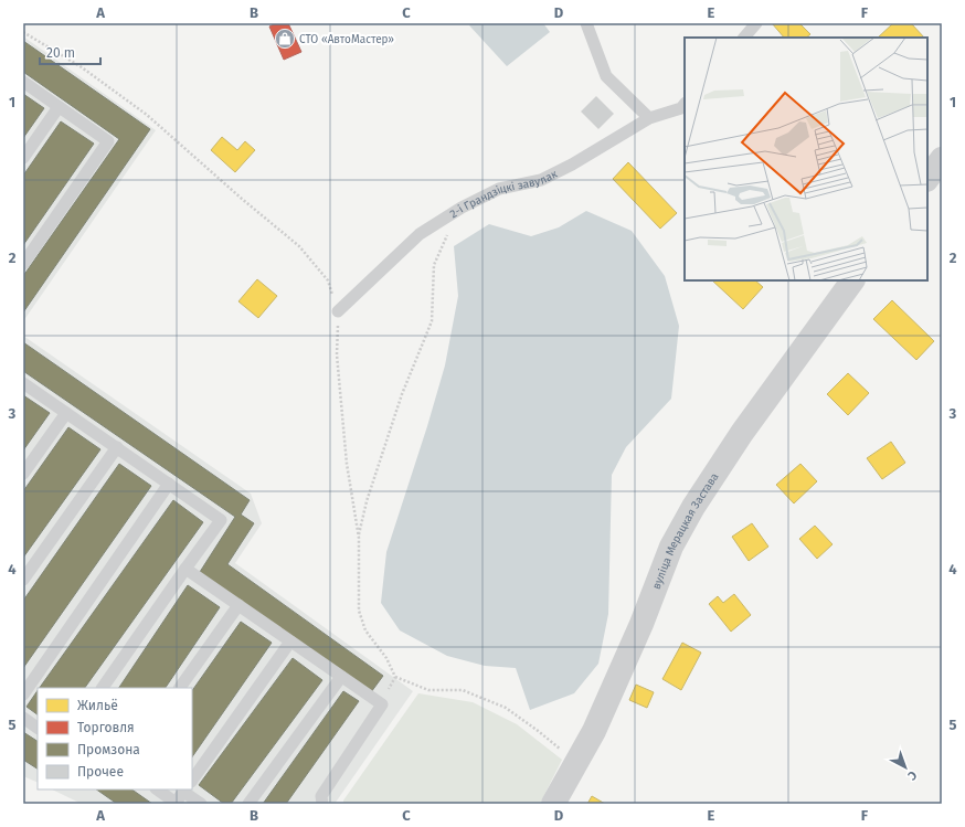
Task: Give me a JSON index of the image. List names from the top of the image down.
{
  "streets": {
    "street": ["вуліца Мерацкая Застава"],
    "lane": ["2-і Грандзіцкі завулак"]
  },
  "places": {
    "shop": ["СТО «АвтоМастер»"]
  },
  "legend": [
    "Жильё",
    "Торговля",
    "Промзона",
    "Прочее"
  ],
  "scale_bar": "20 m",
  "north": "bottom right",
  "grid": {
    "columns": [
      "A",
      "B",
      "C",
      "D",
      "E",
      "F"
    ],
    "rows": [
      "1",
      "2",
      "3",
      "4",
      "5"
    ]
  }
}
